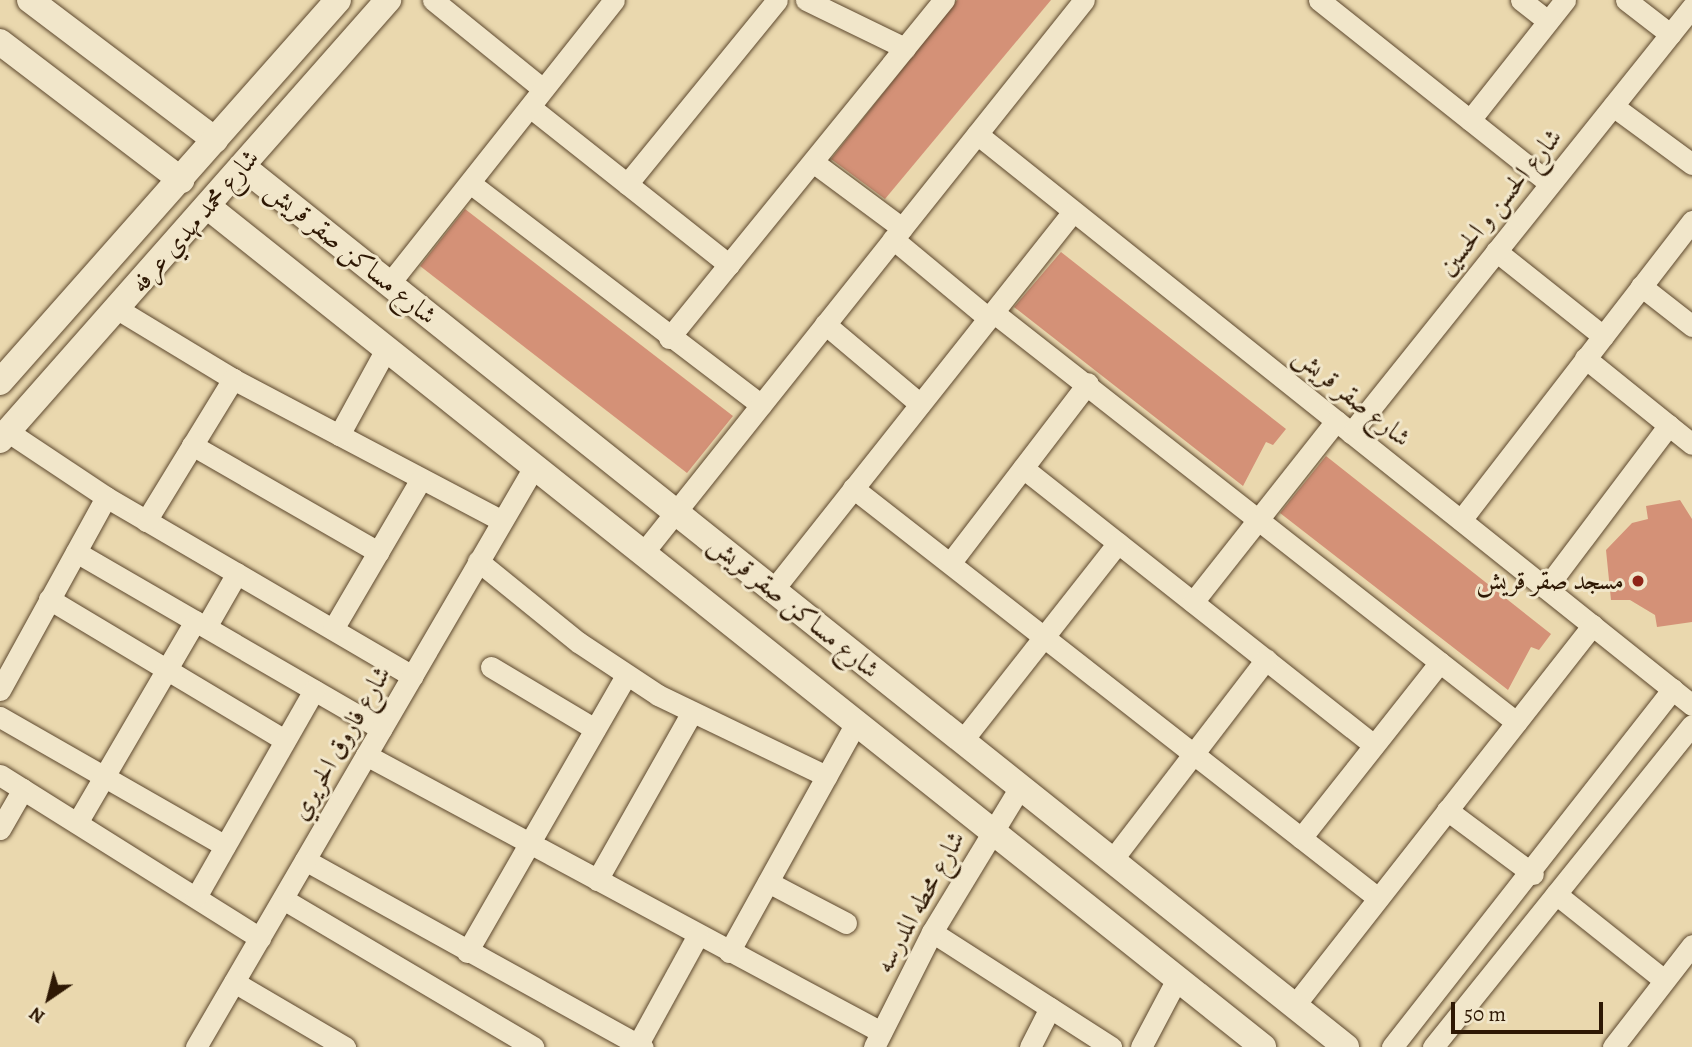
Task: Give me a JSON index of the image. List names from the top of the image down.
{
  "streets": {
    "street": [
      "شارع الحسن و الحسين",
      "شارع محمد مهدي عرفه",
      "شارع مساكن صقر قريش",
      "شارع صقر قريش",
      "شارع فاروق الحريري",
      "شارع محطه المدرسه"
    ]
  },
  "crossings": [
    ["شارع الحسن و الحسين", "شارع صقر قريش"],
    ["شارع محمد مهدي عرفه", "شارع مساكن صقر قريش"],
    ["شارع مساكن صقر قريش", "شارع فاروق الحريري"],
    ["شارع مساكن صقر قريش", "شارع محطه المدرسه"]
  ],
  "places": ["مسجد صقر قريش"],
  "scale_bar": "50 m",
  "north": "bottom left"
}
